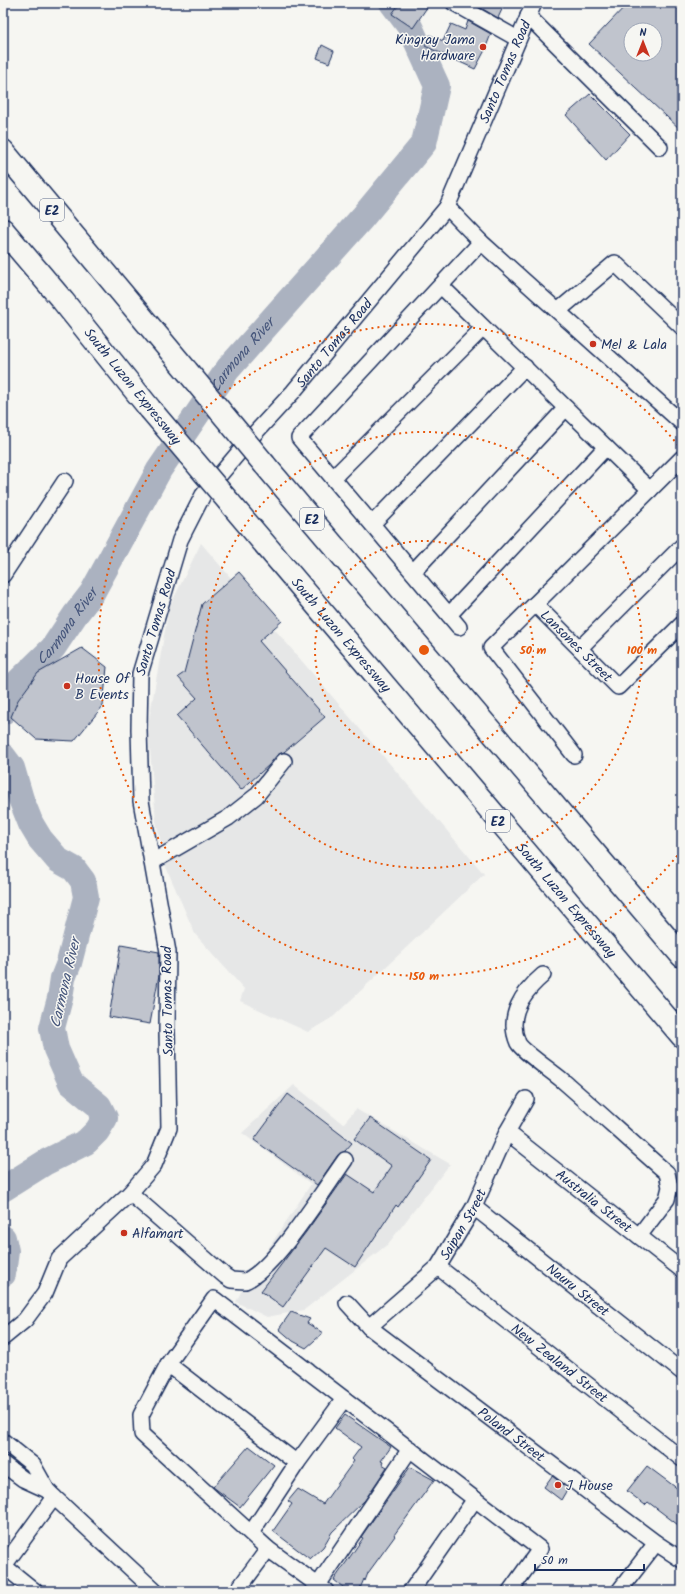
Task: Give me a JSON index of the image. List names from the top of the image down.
{
  "streets": {
    "highway": ["E2", "South Luzon Expressway"],
    "street": [
      "Santo Tomas Road",
      "Lansones Street",
      "Australia Street",
      "Saipan Street",
      "Nauru Street",
      "New Zealand Street",
      "Poland Street"
    ]
  },
  "crossings": [
    ["Australia Street", "Saipan Street"],
    ["Saipan Street", "Nauru Street"],
    ["Saipan Street", "New Zealand Street"],
    ["Saipan Street", "Poland Street"]
  ],
  "water": ["Carmona River"],
  "places": [
    "Kingray Jama Hardware",
    "Mel & Lala",
    "House Of B Events",
    "Alfamart",
    "J House"
  ],
  "scale_bar": "50 m",
  "north": "top",
  "rings": ["50 m", "100 m", "150 m"]
}
